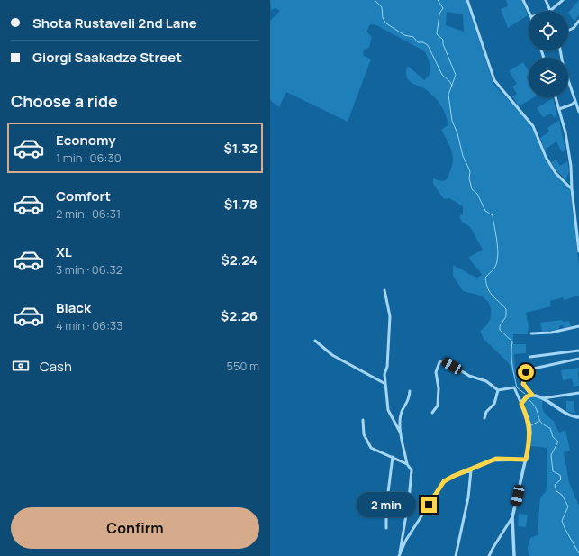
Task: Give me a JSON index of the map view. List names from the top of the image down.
{
  "page": {
    "banner": ["Shota Rustaveli 2nd Lane", "Giorgi Saakadze Street"],
    "heading": "Choose a ride",
    "list": [
      {
        "name": "Economy",
        "note": "1 min · 06:30",
        "value": "$1.32"
      },
      {
        "name": "Comfort",
        "note": "2 min · 06:31",
        "value": "$1.78"
      },
      {
        "name": "XL",
        "note": "3 min · 06:32",
        "value": "$2.24"
      },
      {
        "name": "Black",
        "note": "4 min · 06:33",
        "value": "$2.26"
      }
    ],
    "pay": ["Cash", "550 m"],
    "bubble": "2 min",
    "buttons": "Confirm"
  }
}
